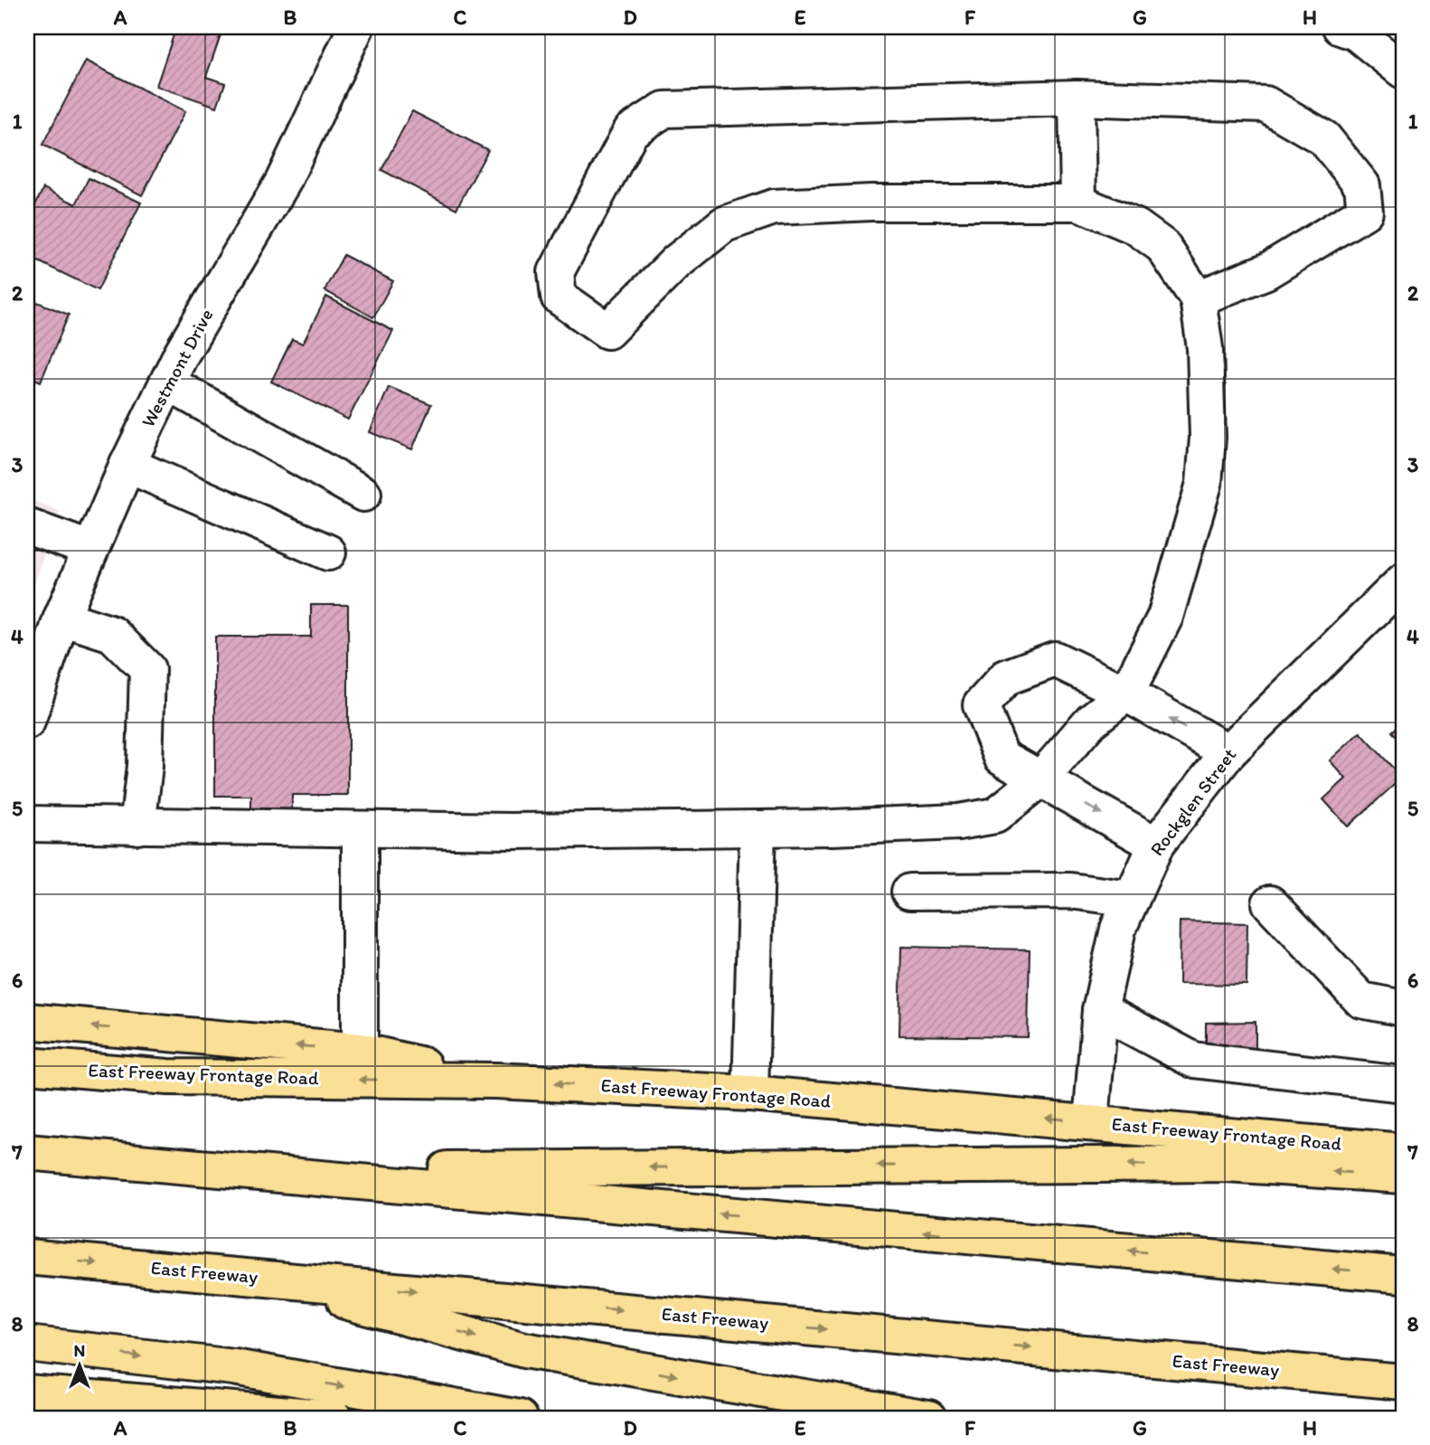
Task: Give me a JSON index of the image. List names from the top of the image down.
{
  "streets": {
    "main road": ["East Freeway Frontage Road", "East Freeway"],
    "street": ["Westmont Drive", "Rockglen Street"]
  },
  "crossings": [
    ["Rockglen Street", "East Freeway Frontage Road"]
  ],
  "north": "top",
  "grid": {
    "columns": [
      "A",
      "B",
      "C",
      "D",
      "E",
      "F",
      "G",
      "H"
    ],
    "rows": [
      "1",
      "2",
      "3",
      "4",
      "5",
      "6",
      "7",
      "8"
    ]
  }
}
